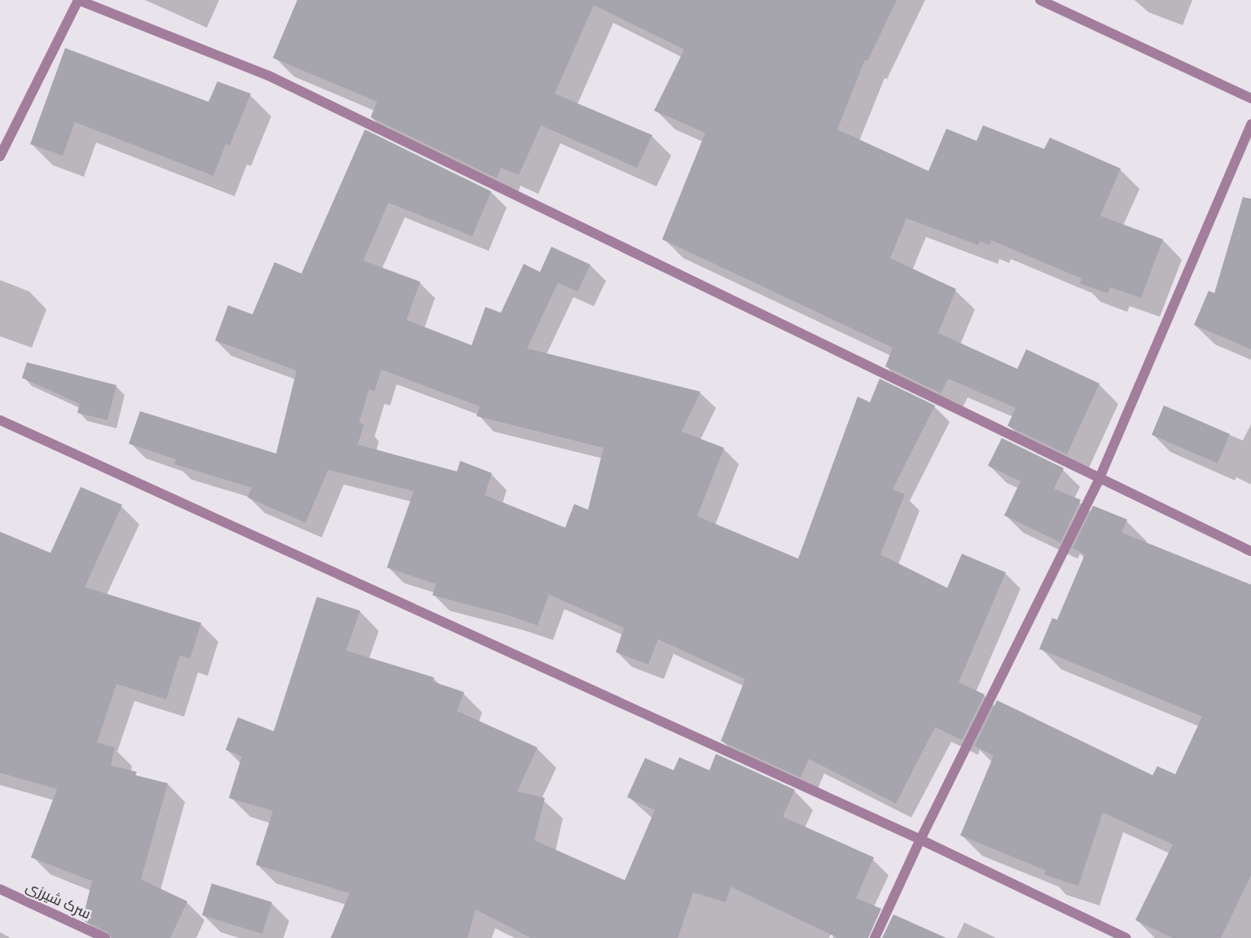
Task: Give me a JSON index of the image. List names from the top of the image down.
{
  "streets": {
    "street": ["سرک شیرزی"]
  }
}
